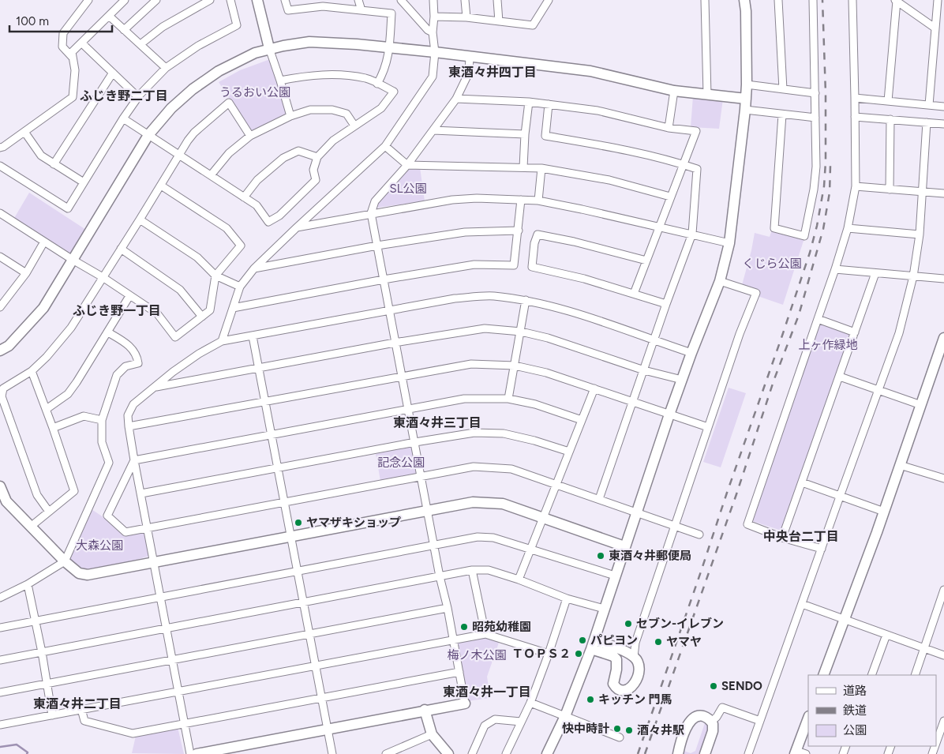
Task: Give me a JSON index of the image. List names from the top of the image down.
{
  "districts": [
    "東酒々井四丁目",
    "ふじき野二丁目",
    "ふじき野一丁目",
    "東酒々井三丁目",
    "中央台二丁目",
    "東酒々井一丁目",
    "東酒々井二丁目"
  ],
  "parks": [
    "うるおい公園",
    "SL公園",
    "くじら公園",
    "上ヶ作緑地",
    "記念公園",
    "大森公園",
    "梅ノ木公園"
  ],
  "places": [
    "ヤマザキショップ",
    "東酒々井郵便局",
    "セブン-イレブン",
    "昭苑幼稚園",
    "パピヨン",
    "ヤマヤ",
    "ＴＯＰＳ２",
    "SENDO",
    "キッチン 門馬",
    "快中時計",
    "酒々井駅"
  ],
  "legend": ["道路", "鉄道", "公園"],
  "scale_bar": "100 m"
}
